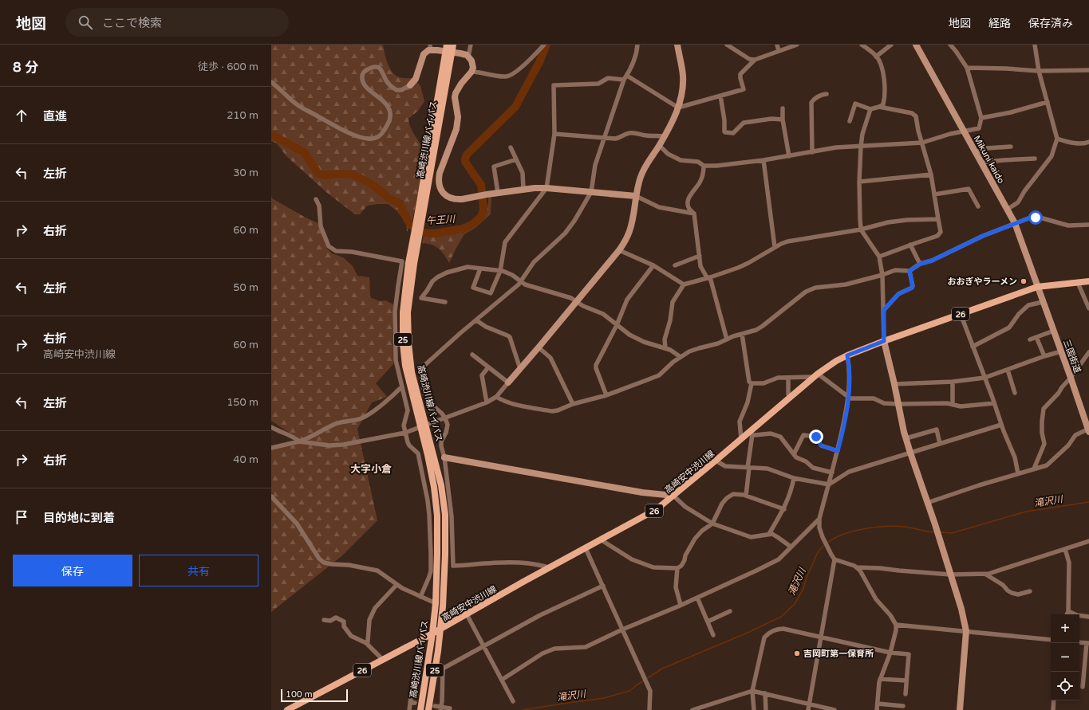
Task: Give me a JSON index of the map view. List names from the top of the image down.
{
  "streets": {
    "main road": [
      "高崎渋川線バイパス",
      "26",
      "25",
      "高崎安中渋川線"
    ],
    "street": ["Mikuni kaido", "三国街道"]
  },
  "crossings": [
    ["高崎渋川線バイパス", "高崎安中渋川線"],
    ["Mikuni kaido", "三国街道"],
    ["Mikuni kaido", "高崎安中渋川線"],
    ["三国街道", "高崎安中渋川線"]
  ],
  "districts": ["大字小倉"],
  "water": ["午王川", "滝沢川"],
  "places": ["おおぎやラーメン", "吉岡町第一保育所"],
  "scale_bar": "100 m",
  "page": {
    "header": "地図",
    "search": "ここで検索",
    "nav": ["地図", "経路", "保存済み"],
    "heading": ["8 分", "徒歩 · 600 m"],
    "list": [
      ["直進", "210 m"],
      ["左折", "30 m"],
      ["右折", "60 m"],
      ["左折", "50 m"],
      ["右折", "高崎安中渋川線", "60 m"],
      ["左折", "150 m"],
      ["右折", "40 m"],
      "目的地に到着"
    ],
    "buttons": ["保存", "共有"],
    "map_buttons": ["+", "−"],
    "scale": "100 m"
  }
}
